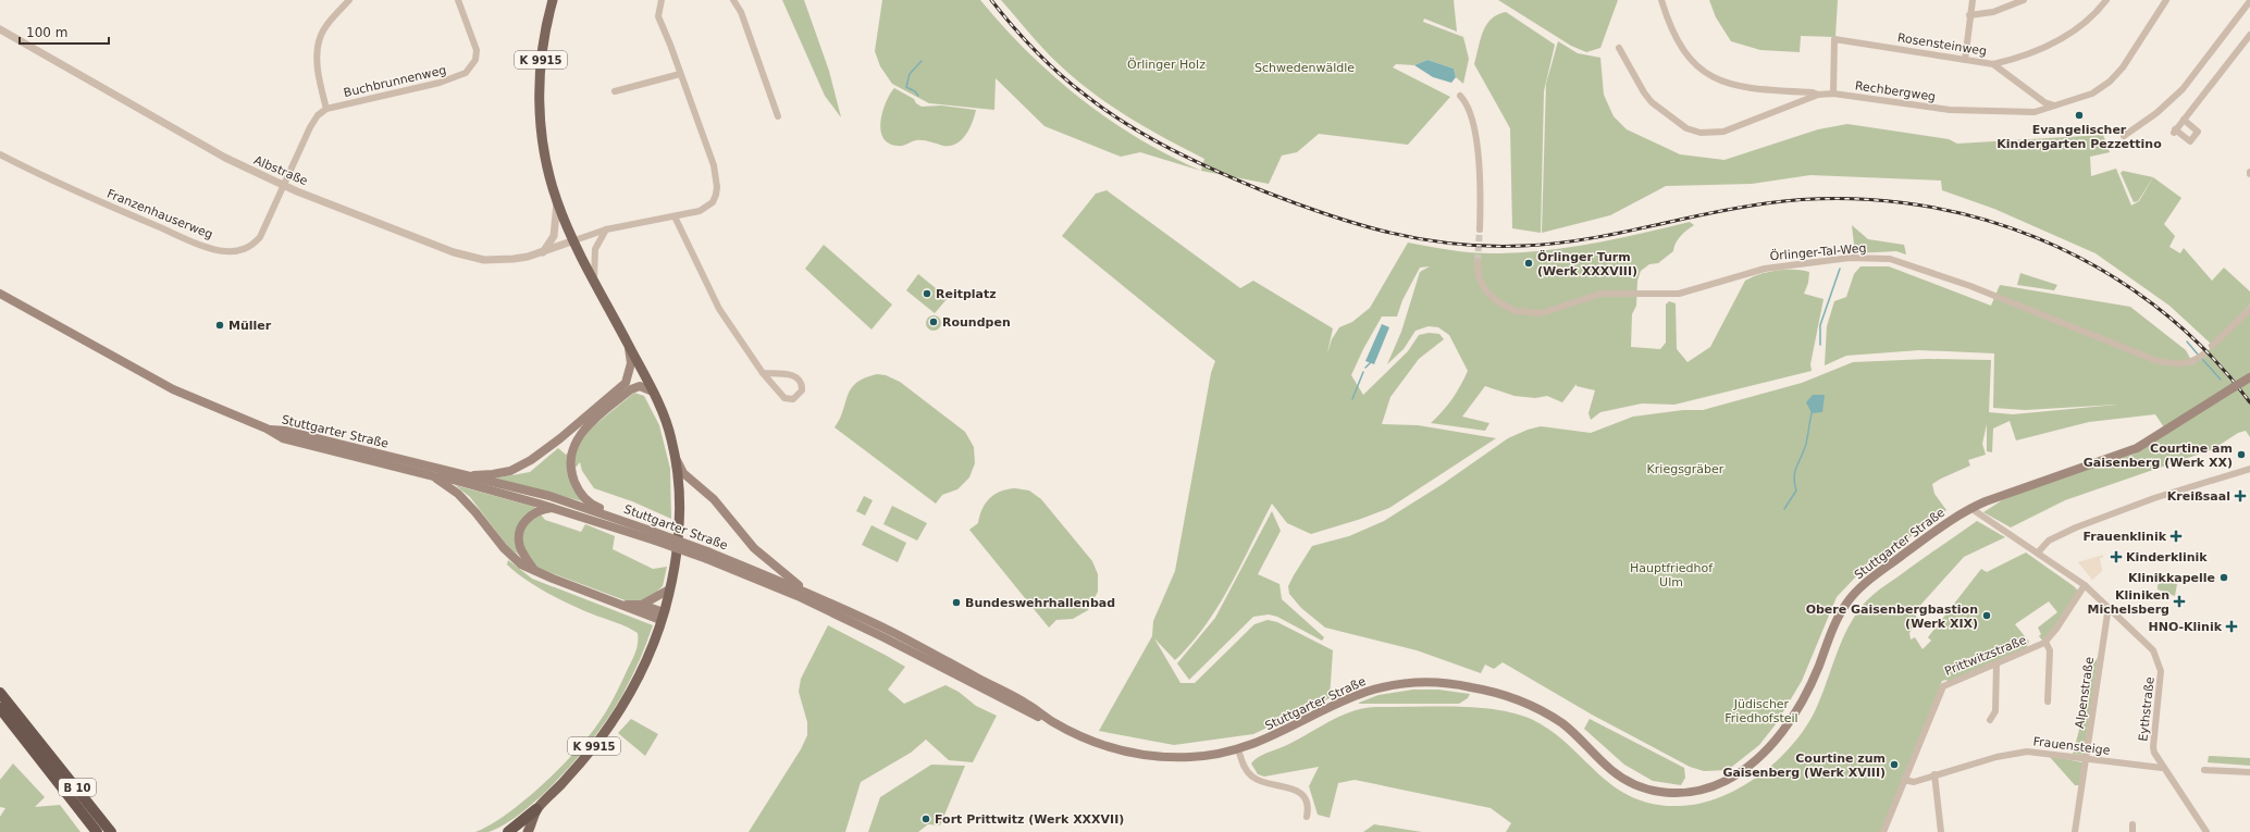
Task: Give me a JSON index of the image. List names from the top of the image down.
{
  "streets": {
    "highway": ["K 9915", "B 10"],
    "main road": ["Stuttgarter Straße"],
    "street": [
      "Rosensteinweg",
      "Buchbrunnenweg",
      "Rechbergweg",
      "Albstraße",
      "Franzenhauserweg",
      "Örlinger-Tal-Weg",
      "Prittwitzstraße",
      "Alpenstraße",
      "Eythstraße",
      "Frauensteige"
    ]
  },
  "crossings": [
    ["Rosensteinweg", "Rechbergweg"],
    ["K 9915", "Albstraße"],
    ["Albstraße", "Franzenhauserweg"],
    ["Stuttgarter Straße", "Eythstraße"],
    ["Prittwitzstraße", "Eythstraße"],
    ["Prittwitzstraße", "Frauensteige"],
    ["Alpenstraße", "Eythstraße"],
    ["Alpenstraße", "Frauensteige"],
    ["Eythstraße", "Frauensteige"]
  ],
  "parks": [
    "Örlinger Holz",
    "Schwedenwäldle",
    "Kriegsgräber",
    "Hauptfriedhof Ulm",
    "Jüdischer Friedhofsteil"
  ],
  "places": {
    "other": [
      "Evangelischer Kindergarten Pezzettino",
      "Örlinger Turm (Werk XXXVIII)",
      "Reitplatz",
      "Roundpen",
      "Müller",
      "Courtine am Gaisenberg (Werk XX)",
      "Klinikkapelle",
      "Bundeswehrhallenbad",
      "Obere Gaisenbergbastion (Werk XIX)",
      "Courtine zum Gaisenberg (Werk XVIII)",
      "Fort Prittwitz (Werk XXXVII)"
    ],
    "health": [
      "Kreißsaal",
      "Frauenklinik",
      "Kinderklinik",
      "Kliniken Michelsberg",
      "HNO-Klinik"
    ]
  },
  "scale_bar": "100 m"
}
